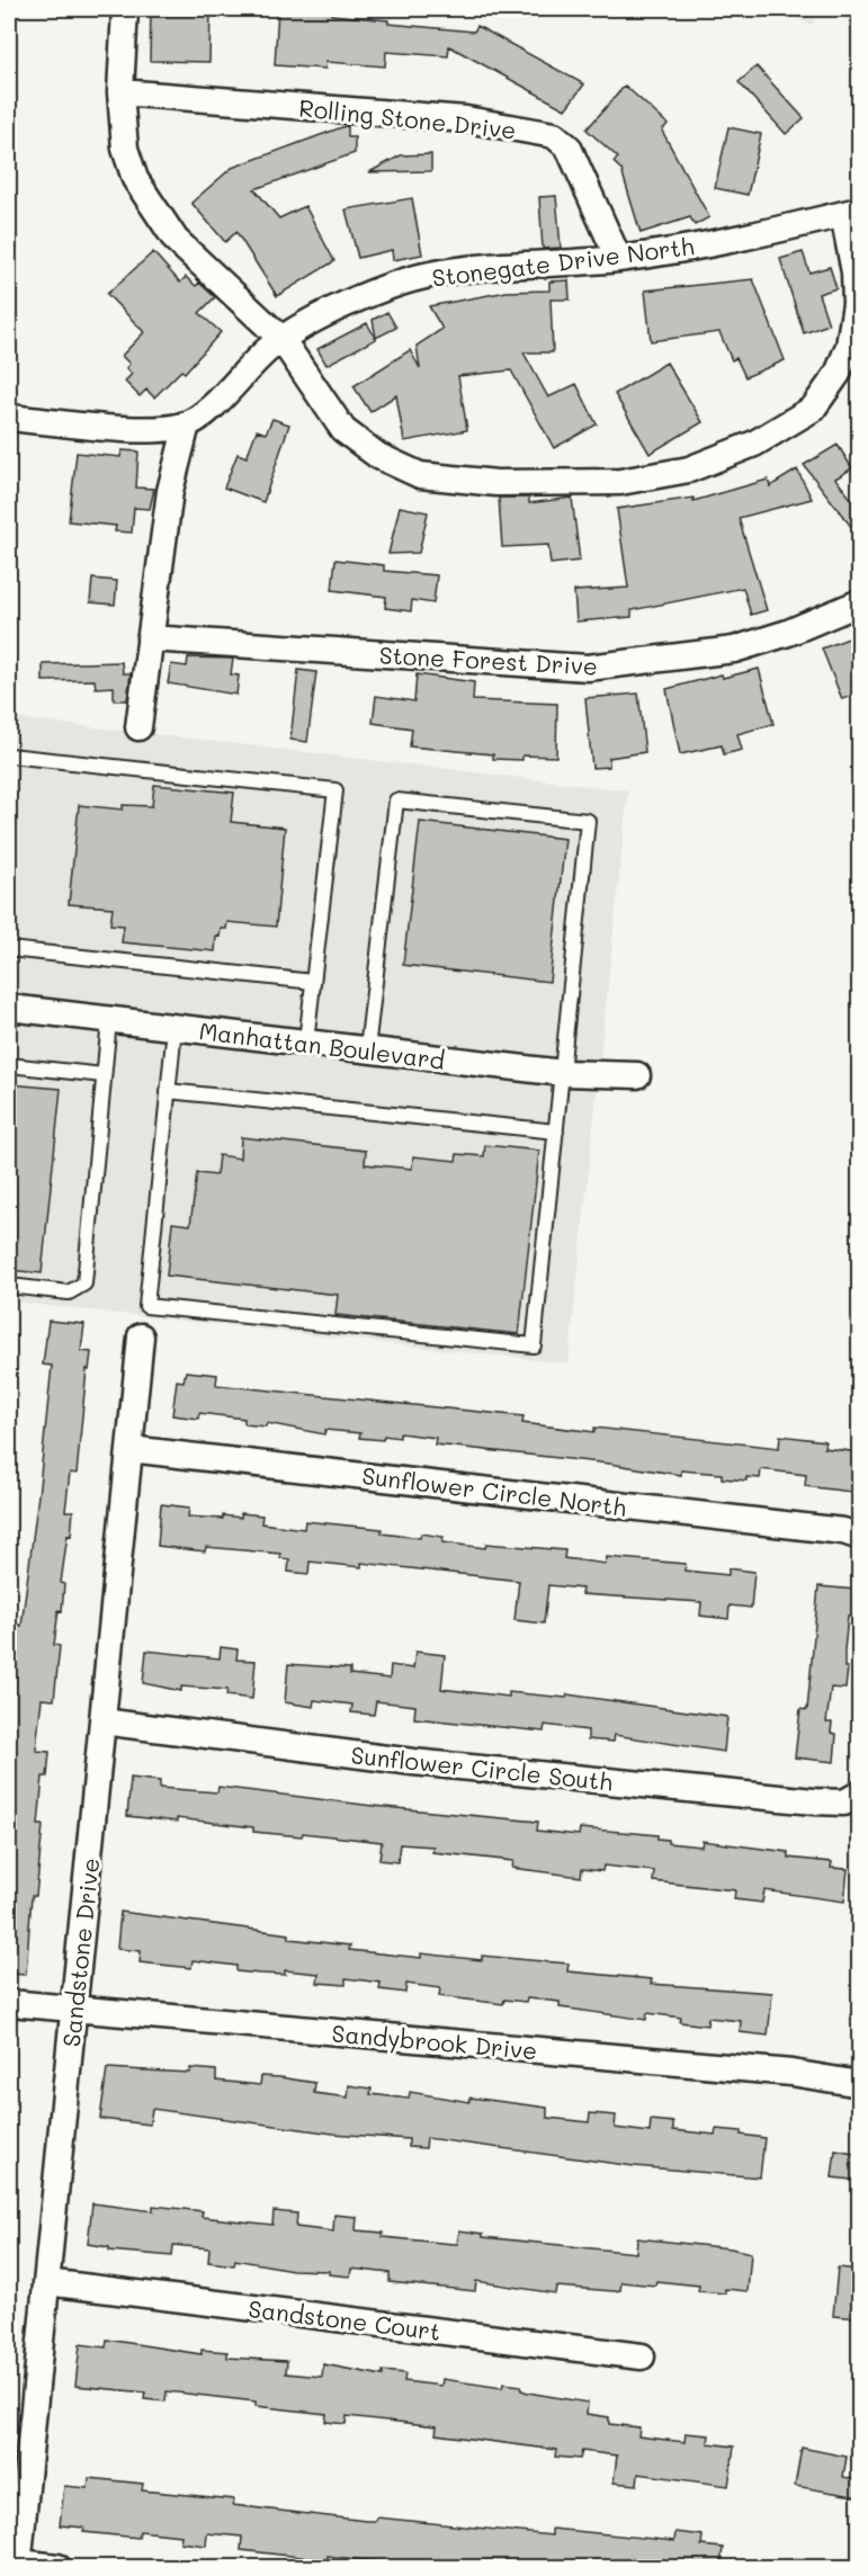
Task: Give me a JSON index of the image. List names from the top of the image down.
{
  "streets": {
    "street": [
      "Rolling Stone Drive",
      "Stonegate Drive North",
      "Stone Forest Drive",
      "Manhattan Boulevard",
      "Sunflower Circle North",
      "Sunflower Circle South",
      "Sandstone Drive",
      "Sandybrook Drive",
      "Sandstone Court"
    ]
  },
  "crossings": [
    ["Rolling Stone Drive", "Stonegate Drive North"],
    ["Sunflower Circle North", "Sandstone Drive"],
    ["Sunflower Circle South", "Sandstone Drive"],
    ["Sandstone Drive", "Sandybrook Drive"],
    ["Sandstone Drive", "Sandstone Court"]
  ]
}
